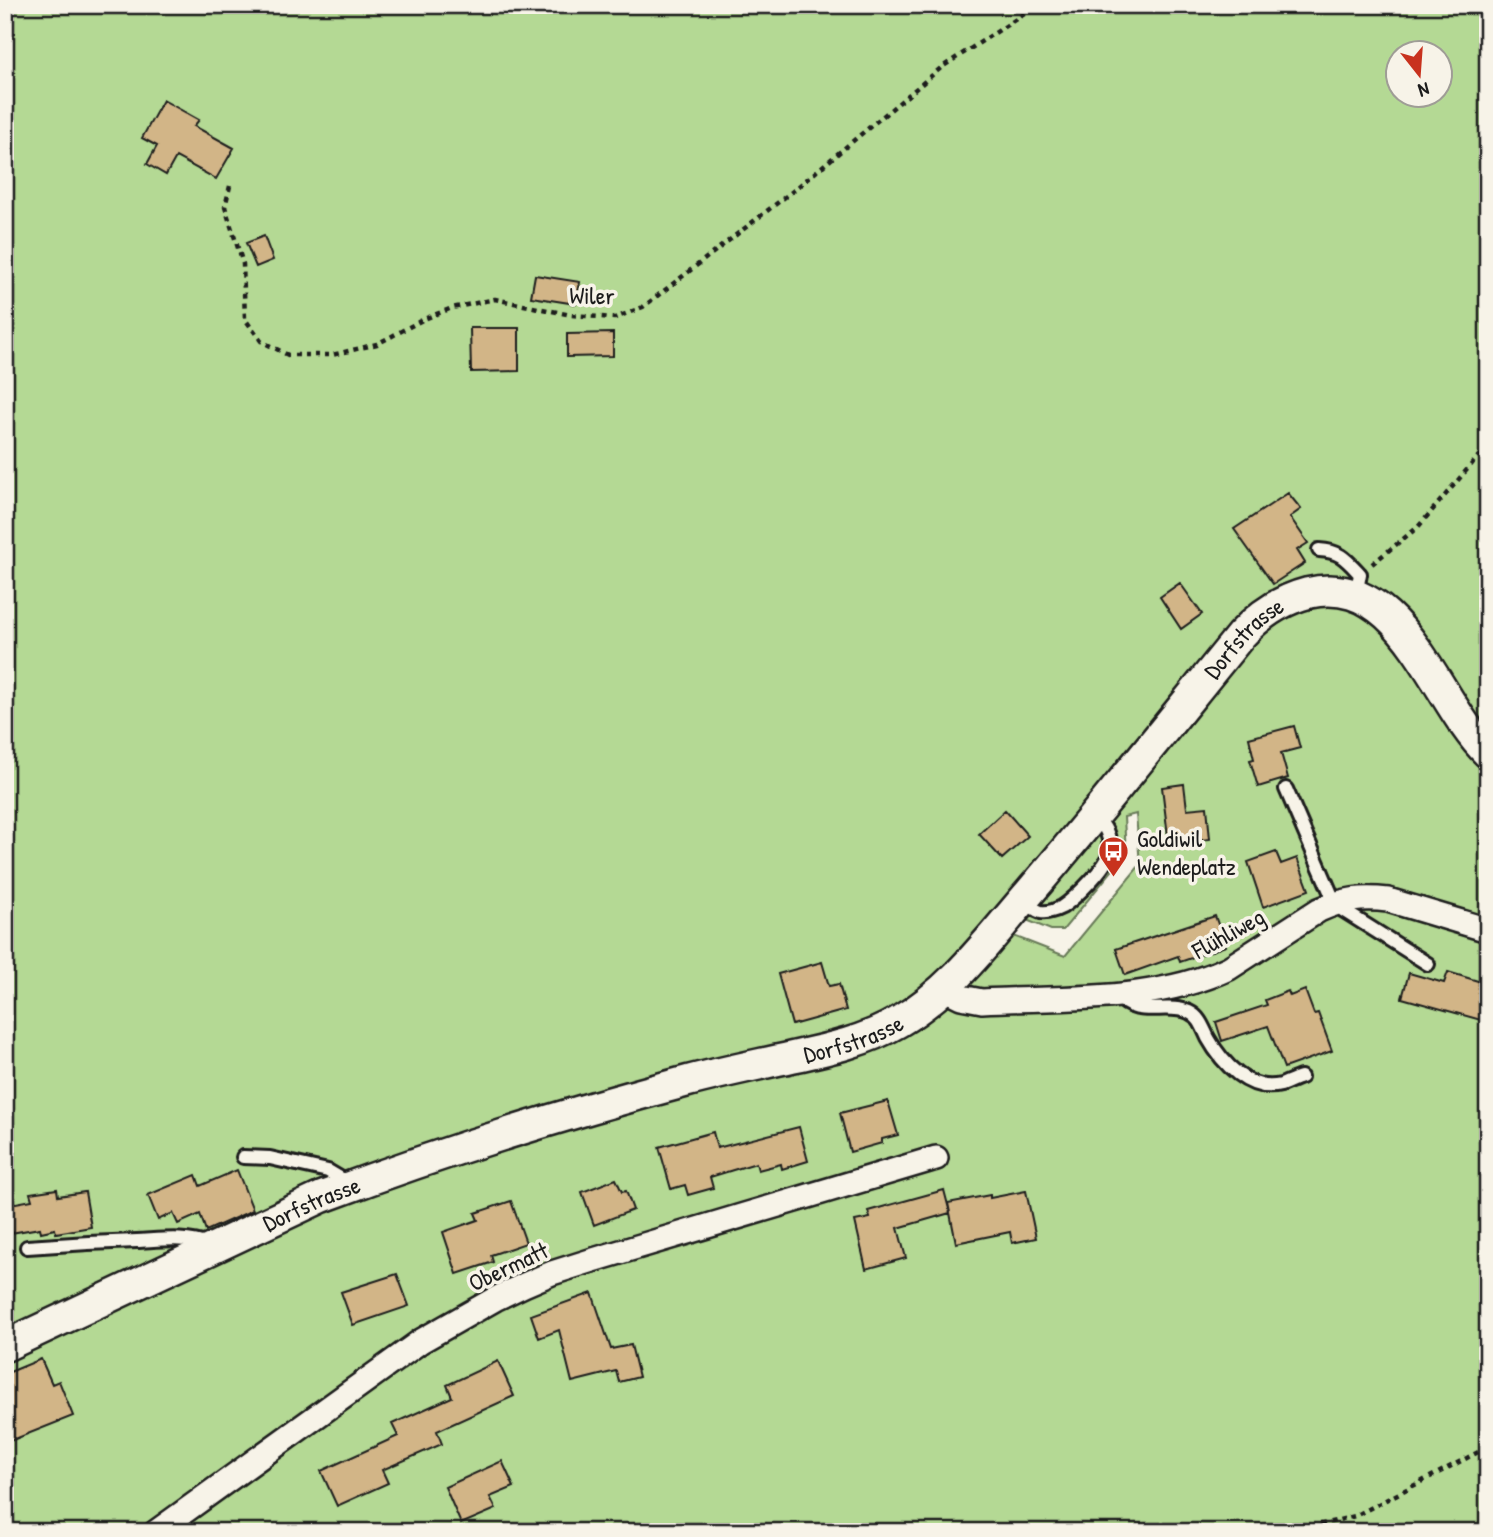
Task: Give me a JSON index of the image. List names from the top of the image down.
{
  "streets": {
    "street": ["Dorfstrasse", "Flühliweg", "Obermatt"],
    "path": ["Wiler"]
  },
  "crossings": [
    ["Dorfstrasse", "Flühliweg"]
  ],
  "places": {
    "bus stop": ["Goldiwil Wendeplatz"]
  },
  "north": "bottom"
}
